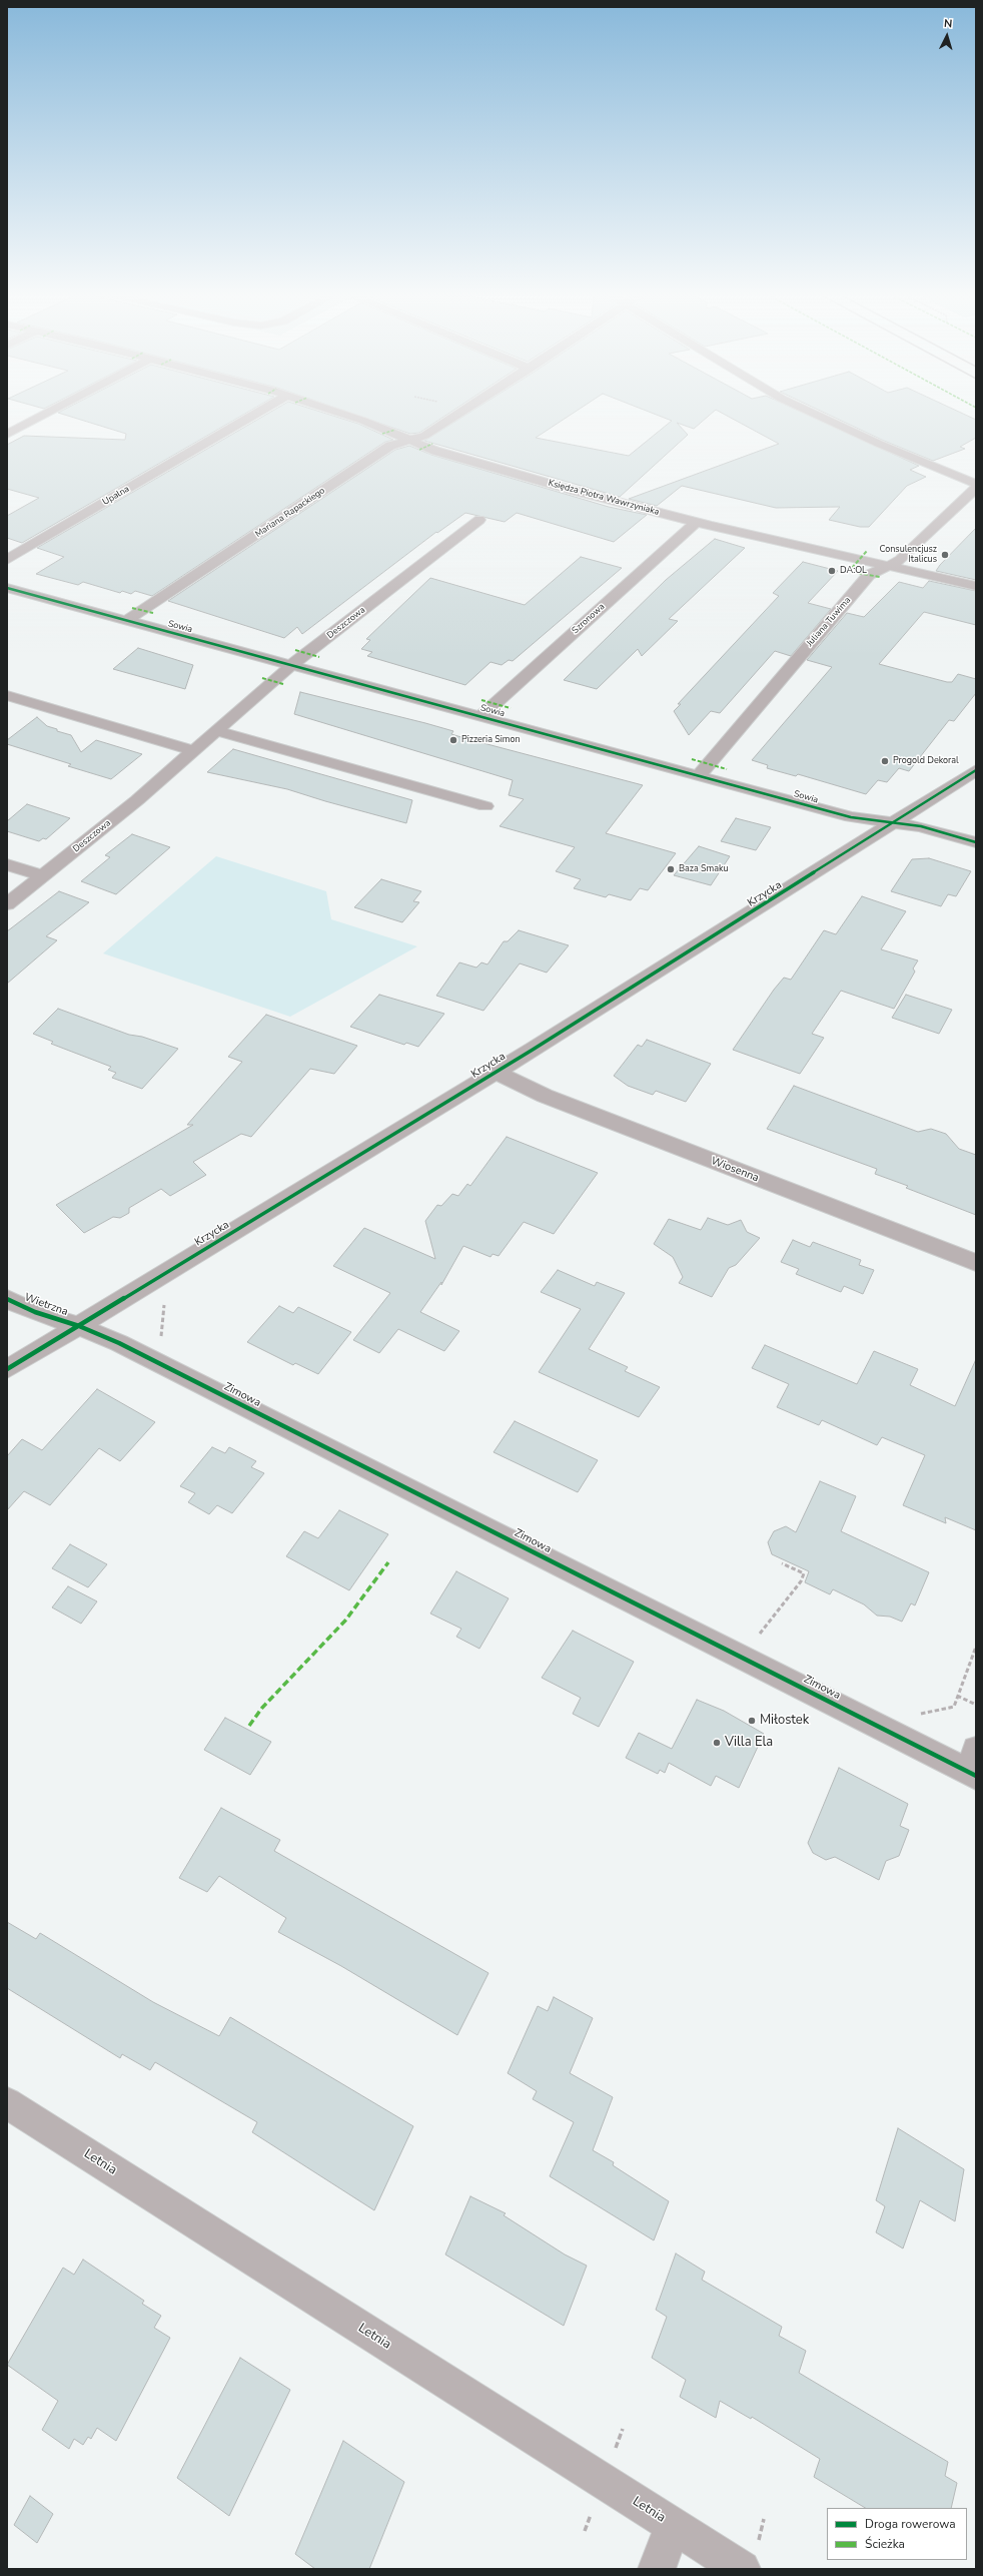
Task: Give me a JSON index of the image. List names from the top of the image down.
{
  "streets": {
    "street": [
      "Upalna",
      "Księdza Piotra Wawrzyniaka",
      "Mariana Rapackiego",
      "Szronowa",
      "Juliana Tuwima",
      "Deszczowa",
      "Sowia",
      "Krzycka",
      "Wiosenna",
      "Wietrzna",
      "Zimowa",
      "Letnia"
    ]
  },
  "crossings": [
    ["Księdza Piotra Wawrzyniaka", "Mariana Rapackiego"],
    ["Księdza Piotra Wawrzyniaka", "Szronowa"],
    ["Księdza Piotra Wawrzyniaka", "Juliana Tuwima"],
    ["Mariana Rapackiego", "Sowia"],
    ["Szronowa", "Sowia"],
    ["Juliana Tuwima", "Sowia"],
    ["Deszczowa", "Sowia"],
    ["Sowia", "Krzycka"],
    ["Krzycka", "Wiosenna"],
    ["Krzycka", "Wietrzna"],
    ["Krzycka", "Zimowa"],
    ["Wietrzna", "Zimowa"]
  ],
  "places": [
    "Consulencjusz Italicus",
    "DA:OL",
    "Pizzeria Simon",
    "Progold Dekoral",
    "Baza Smaku",
    "Miłostek",
    "Villa Ela"
  ],
  "legend": ["Droga rowerowa", "Ścieżka"],
  "north": "top"
}
